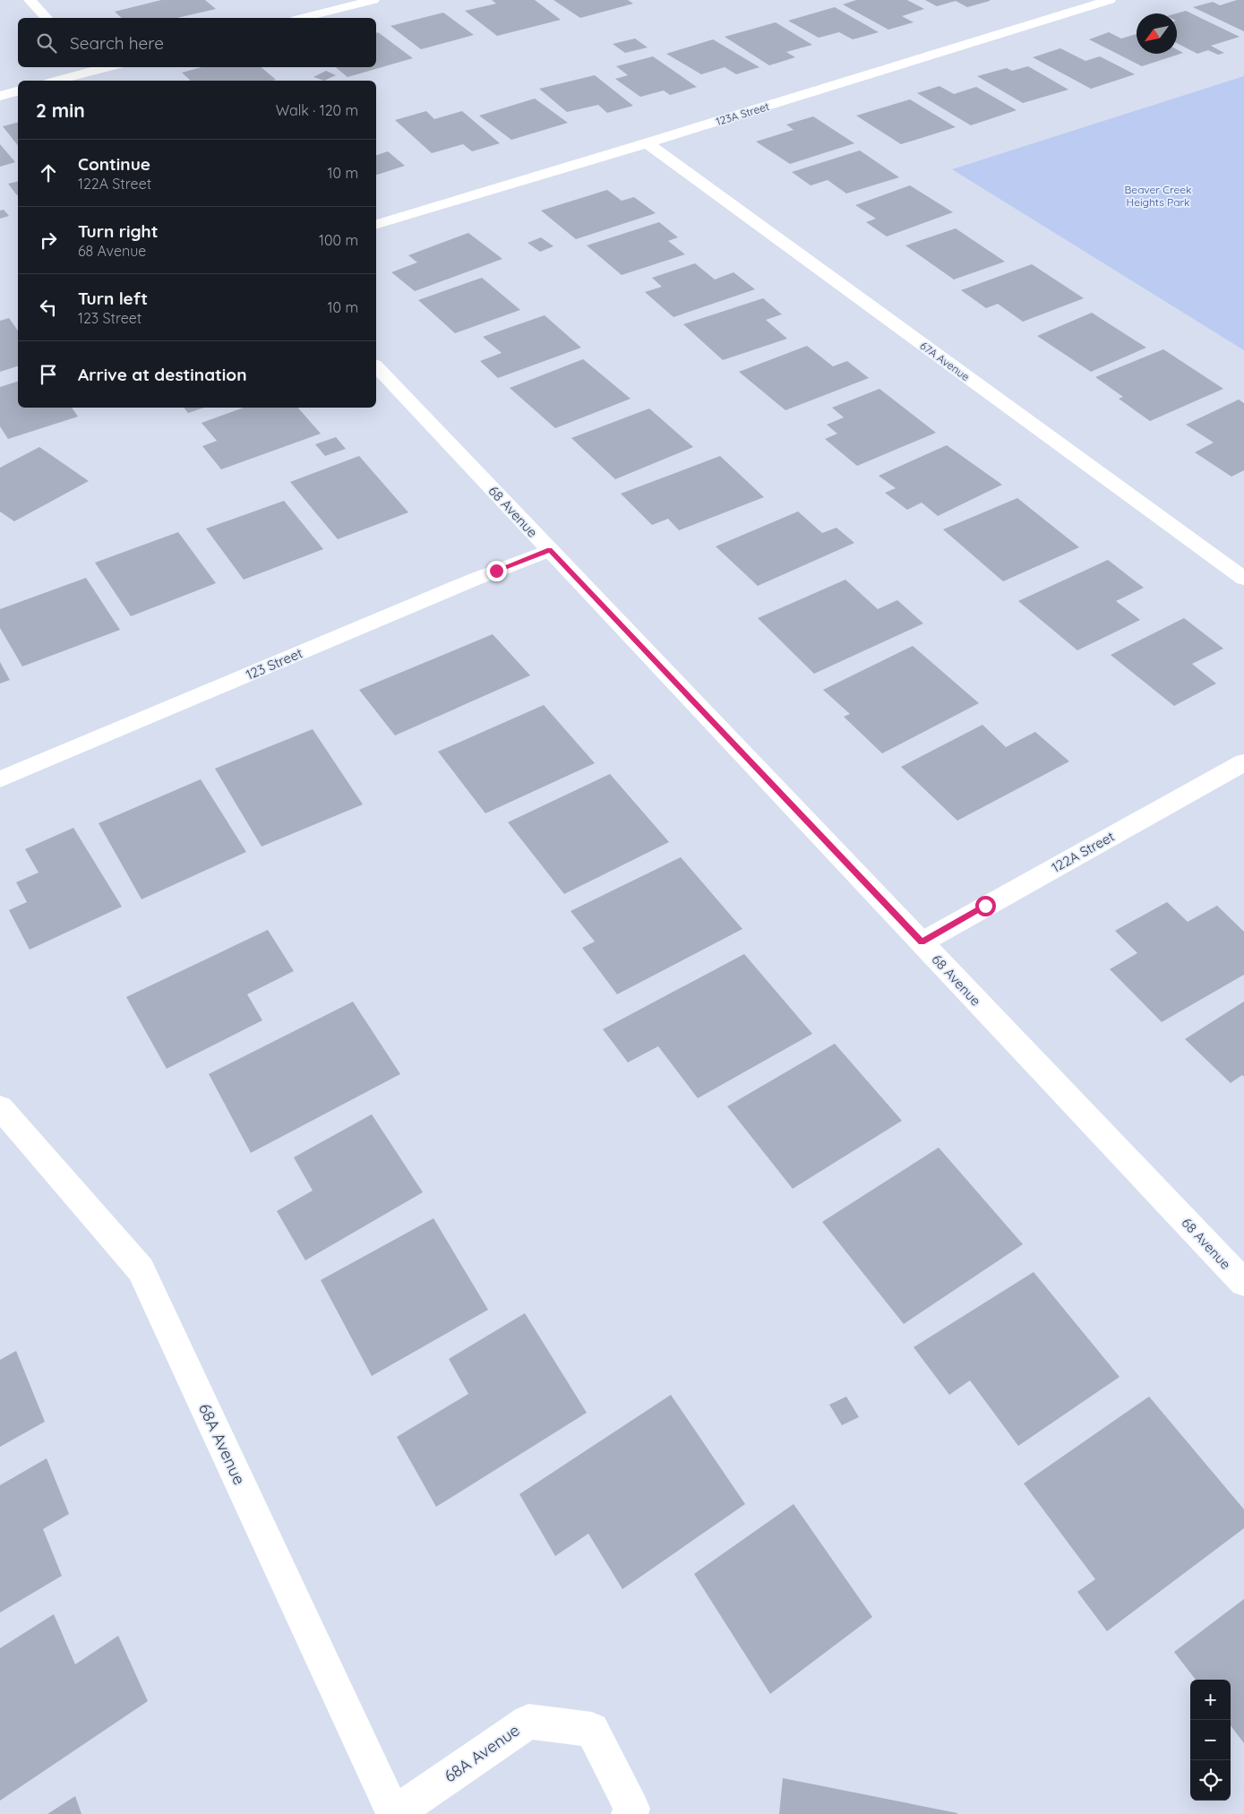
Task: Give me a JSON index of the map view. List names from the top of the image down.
{
  "streets": {
    "street": [
      "123A Street",
      "67A Avenue",
      "68 Avenue",
      "123 Street",
      "122A Street",
      "68A Avenue"
    ]
  },
  "crossings": [
    ["123A Street", "67A Avenue"],
    ["68 Avenue", "123 Street"],
    ["68 Avenue", "122A Street"]
  ],
  "parks": ["Beaver Creek Heights Park"],
  "north": "bottom left",
  "page": {
    "search": "Search here",
    "heading": ["2 min", "Walk · 120 m"],
    "list": [
      ["Continue", "122A Street", "10 m"],
      ["Turn right", "68 Avenue", "100 m"],
      ["Turn left", "123 Street", "10 m"],
      "Arrive at destination"
    ],
    "map_buttons": ["+", "−"]
  }
}
